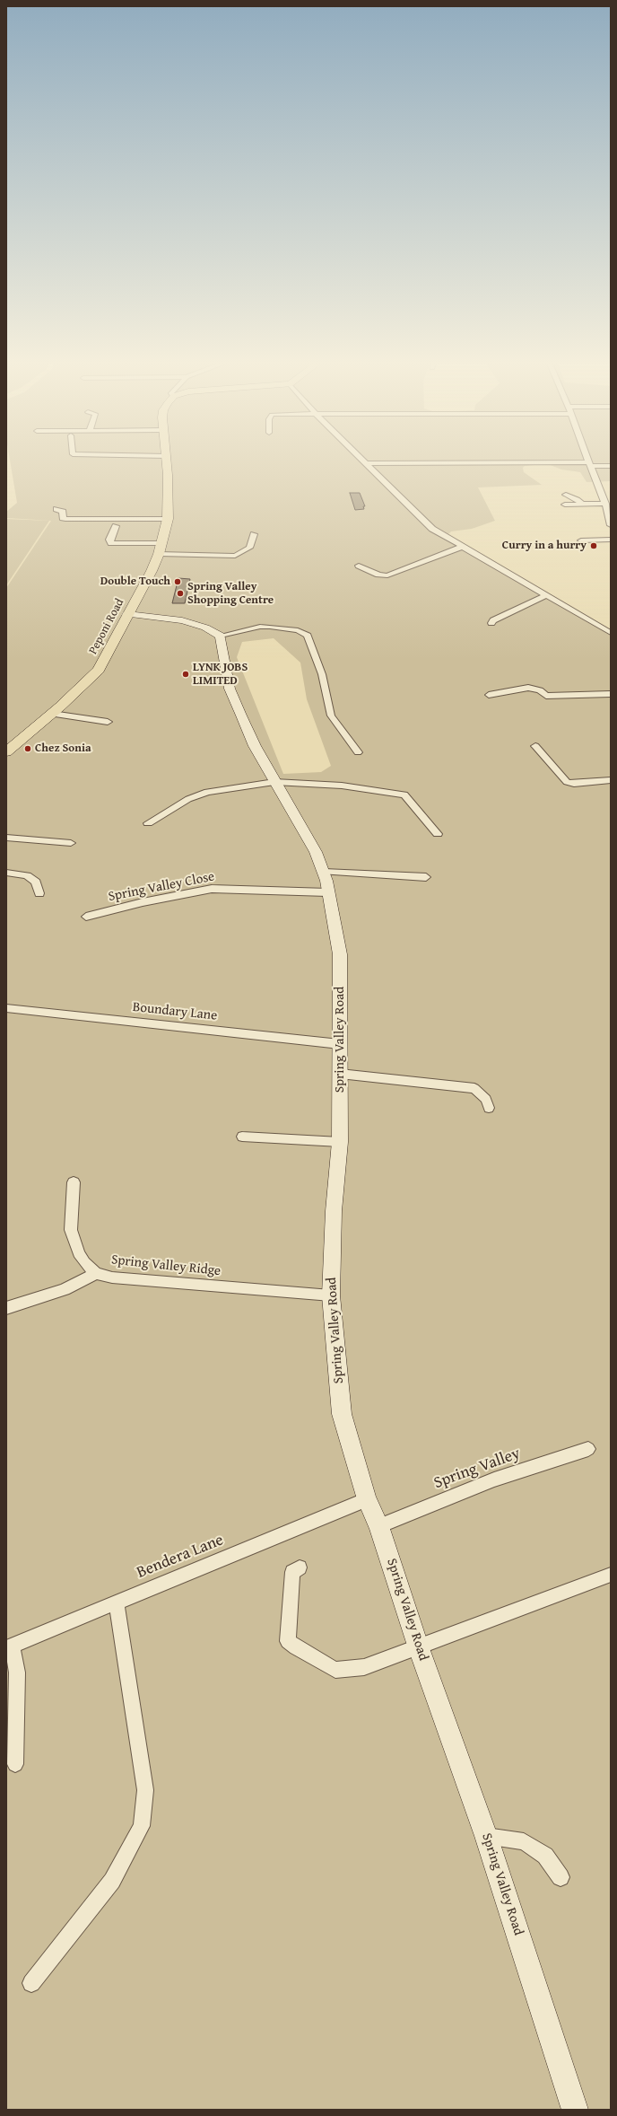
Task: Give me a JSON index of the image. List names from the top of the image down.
{
  "streets": {
    "main road": ["Peponi Road"],
    "street": [
      "Spring Valley Close",
      "Boundary Lane",
      "Spring Valley Road",
      "Spring Valley Ridge",
      "Spring Valley",
      "Bendera Lane"
    ]
  },
  "crossings": [
    ["Spring Valley Close", "Spring Valley Road"],
    ["Boundary Lane", "Spring Valley Road"],
    ["Spring Valley Road", "Spring Valley Ridge"],
    ["Spring Valley Road", "Spring Valley"],
    ["Spring Valley Road", "Bendera Lane"]
  ],
  "places": [
    "Curry in a hurry",
    "Double Touch",
    "Spring Valley Shopping Centre",
    "LYNK JOBS LIMITED",
    "Chez Sonia"
  ]
}
